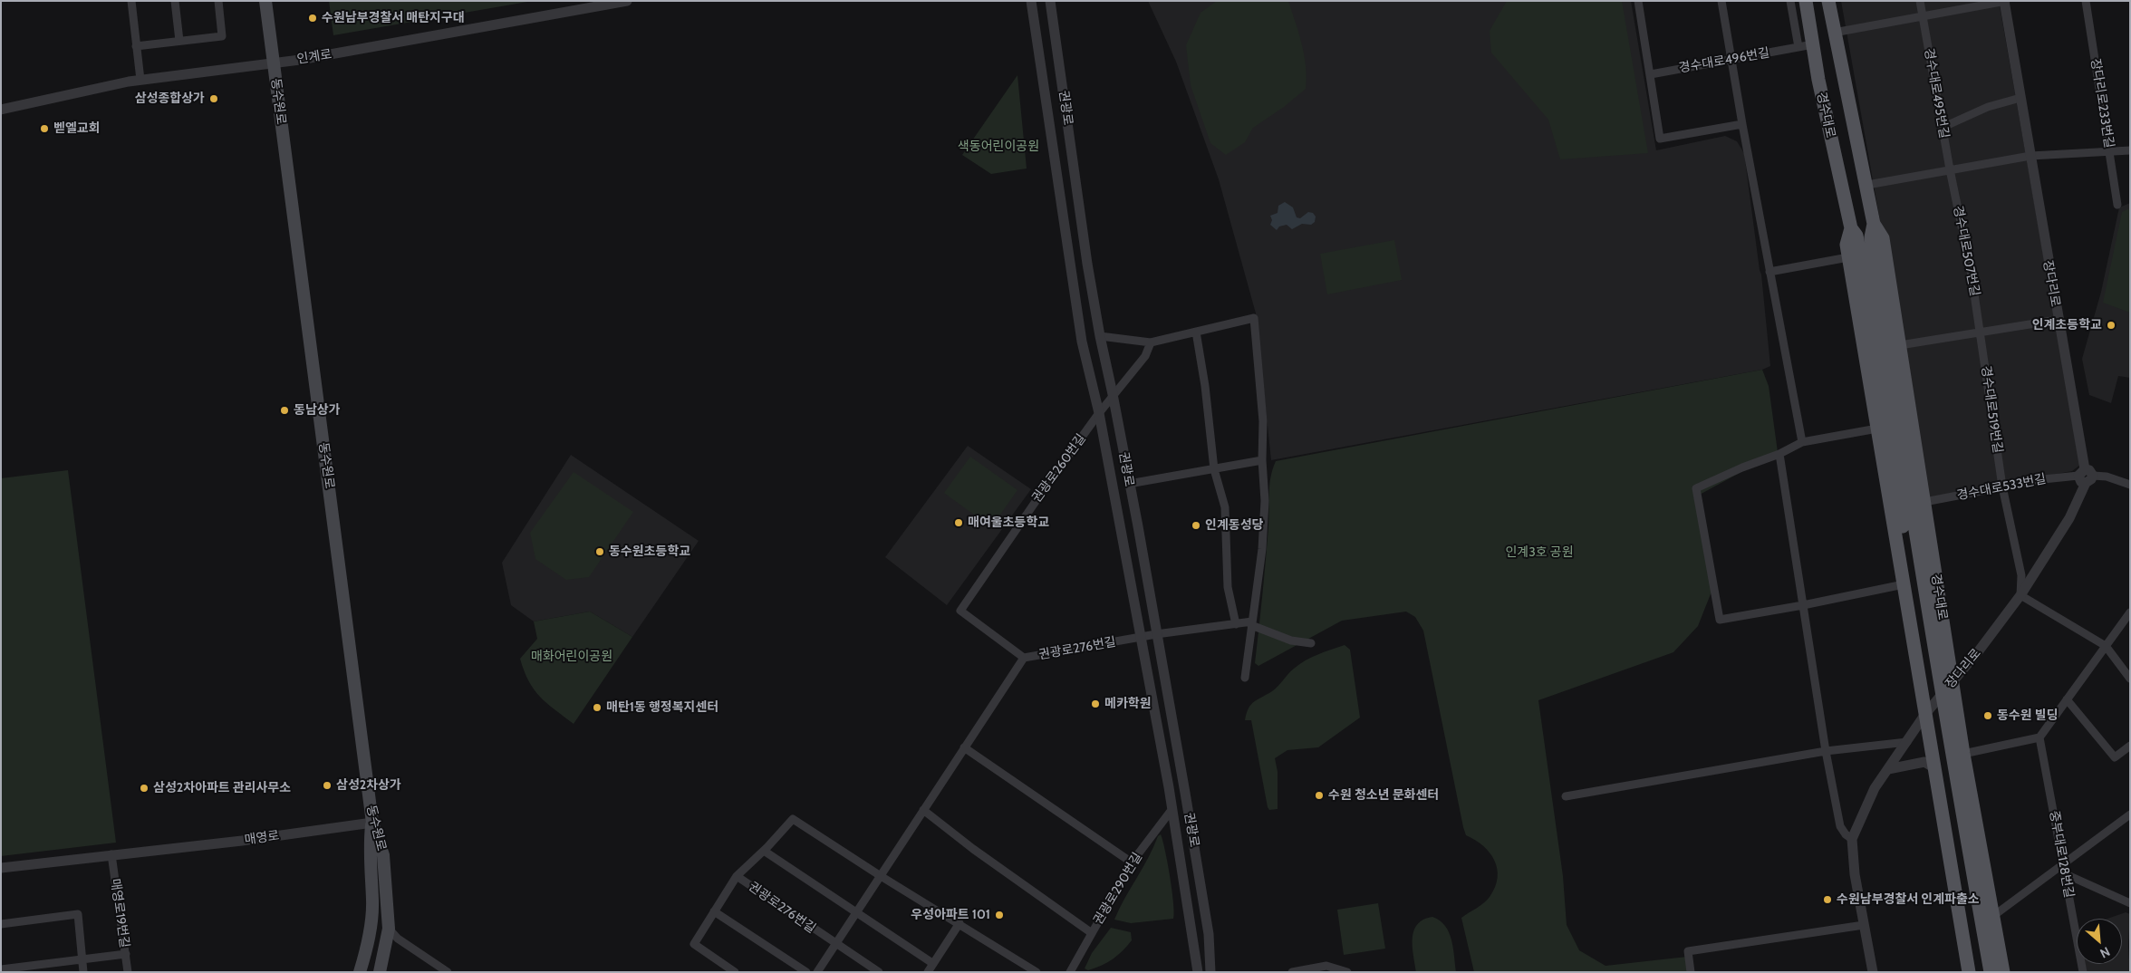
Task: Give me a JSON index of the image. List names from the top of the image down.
{
  "streets": {
    "main road": ["동수원로", "경수대로"],
    "street": [
      "인계로",
      "경수대로496번길",
      "경수대로495번길",
      "장다리로233번길",
      "권광로",
      "경수대로507번길",
      "장다리로",
      "경수대로519번길",
      "권광로260번길",
      "경수대로533번길",
      "권광로276번길",
      "매영로",
      "중부대로128번길",
      "권광로290번길",
      "매영로19번길"
    ]
  },
  "crossings": [
    ["인계로", "동수원로"],
    ["경수대로496번길", "경수대로"],
    ["경수대로495번길", "경수대로507번길"],
    ["동수원로", "매영로"],
    ["권광로", "권광로260번길"],
    ["권광로", "권광로276번길"],
    ["권광로", "권광로290번길"],
    ["경수대로", "장다리로"],
    ["경수대로", "경수대로533번길"],
    ["경수대로507번길", "경수대로519번길"],
    ["장다리로", "경수대로533번길"],
    ["경수대로519번길", "경수대로533번길"],
    ["권광로260번길", "권광로276번길"],
    ["매영로", "매영로19번길"]
  ],
  "parks": ["색동어린이공원", "인계3호 공원", "매화어린이공원"],
  "places": [
    "수원남부경찰서 매탄지구대",
    "삼성종합상가",
    "벧엘교회",
    "인계초등학교",
    "동남상가",
    "매여울초등학교",
    "인계동성당",
    "동수원초등학교",
    "메카학원",
    "매탄1동 행정복지센터",
    "동수원 빌딩",
    "삼성2차상가",
    "삼성2차아파트 관리사무소",
    "수원 청소년 문화센터",
    "수원남부경찰서 인계파출소",
    "우성아파트 101"
  ],
  "north": "bottom right"
}
